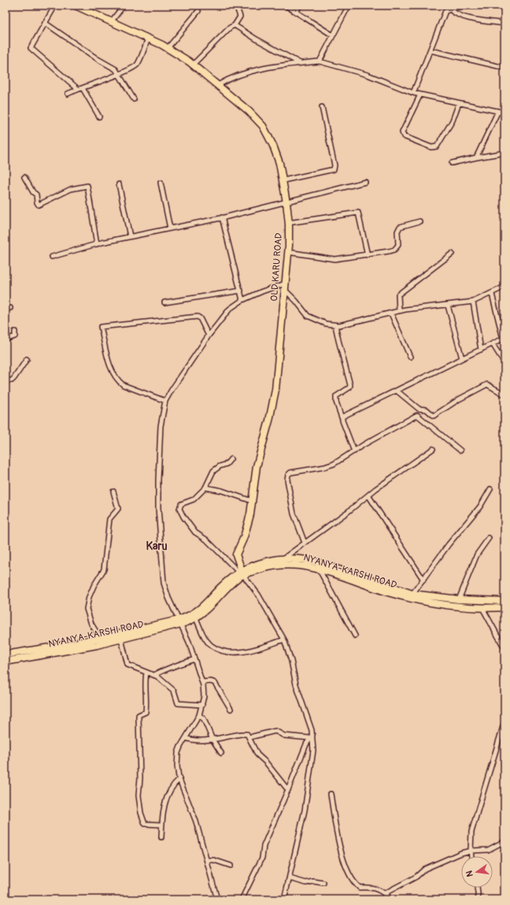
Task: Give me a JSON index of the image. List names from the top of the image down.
{
  "streets": {
    "main road": ["OLD KARU ROAD", "NYANYA-KARSHI ROAD"]
  },
  "crossings": [
    ["OLD KARU ROAD", "NYANYA-KARSHI ROAD"]
  ],
  "districts": ["Karu"],
  "north": "left"
}
